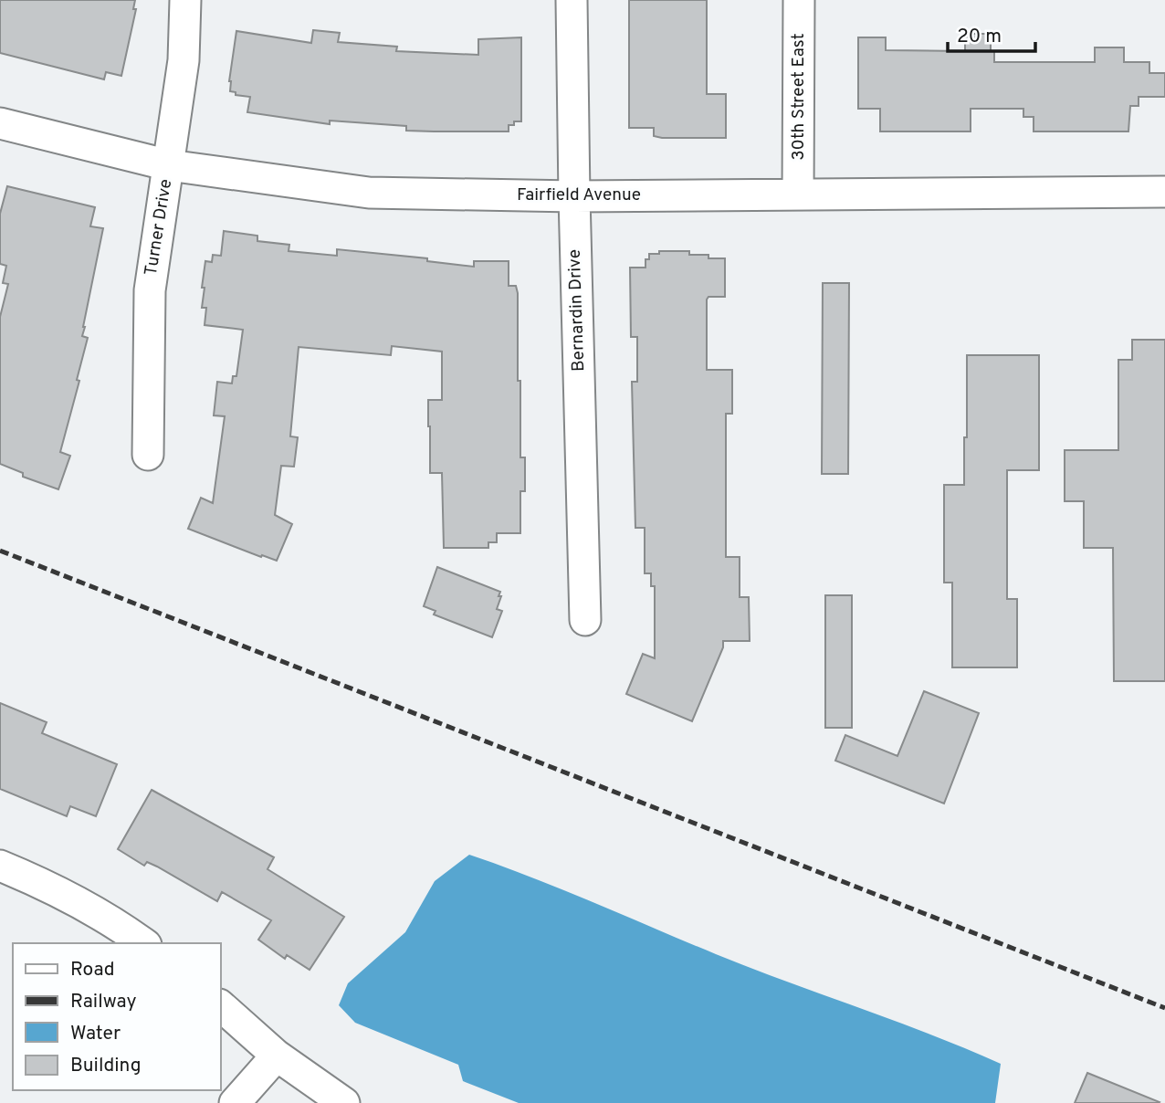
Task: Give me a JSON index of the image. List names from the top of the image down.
{
  "streets": {
    "street": [
      "30th Street East",
      "Fairfield Avenue",
      "Turner Drive",
      "Bernardin Drive"
    ]
  },
  "crossings": [
    ["30th Street East", "Fairfield Avenue"],
    ["Fairfield Avenue", "Turner Drive"],
    ["Fairfield Avenue", "Bernardin Drive"]
  ],
  "legend": [
    "Road",
    "Railway",
    "Water",
    "Building"
  ],
  "scale_bar": "20 m"
}
